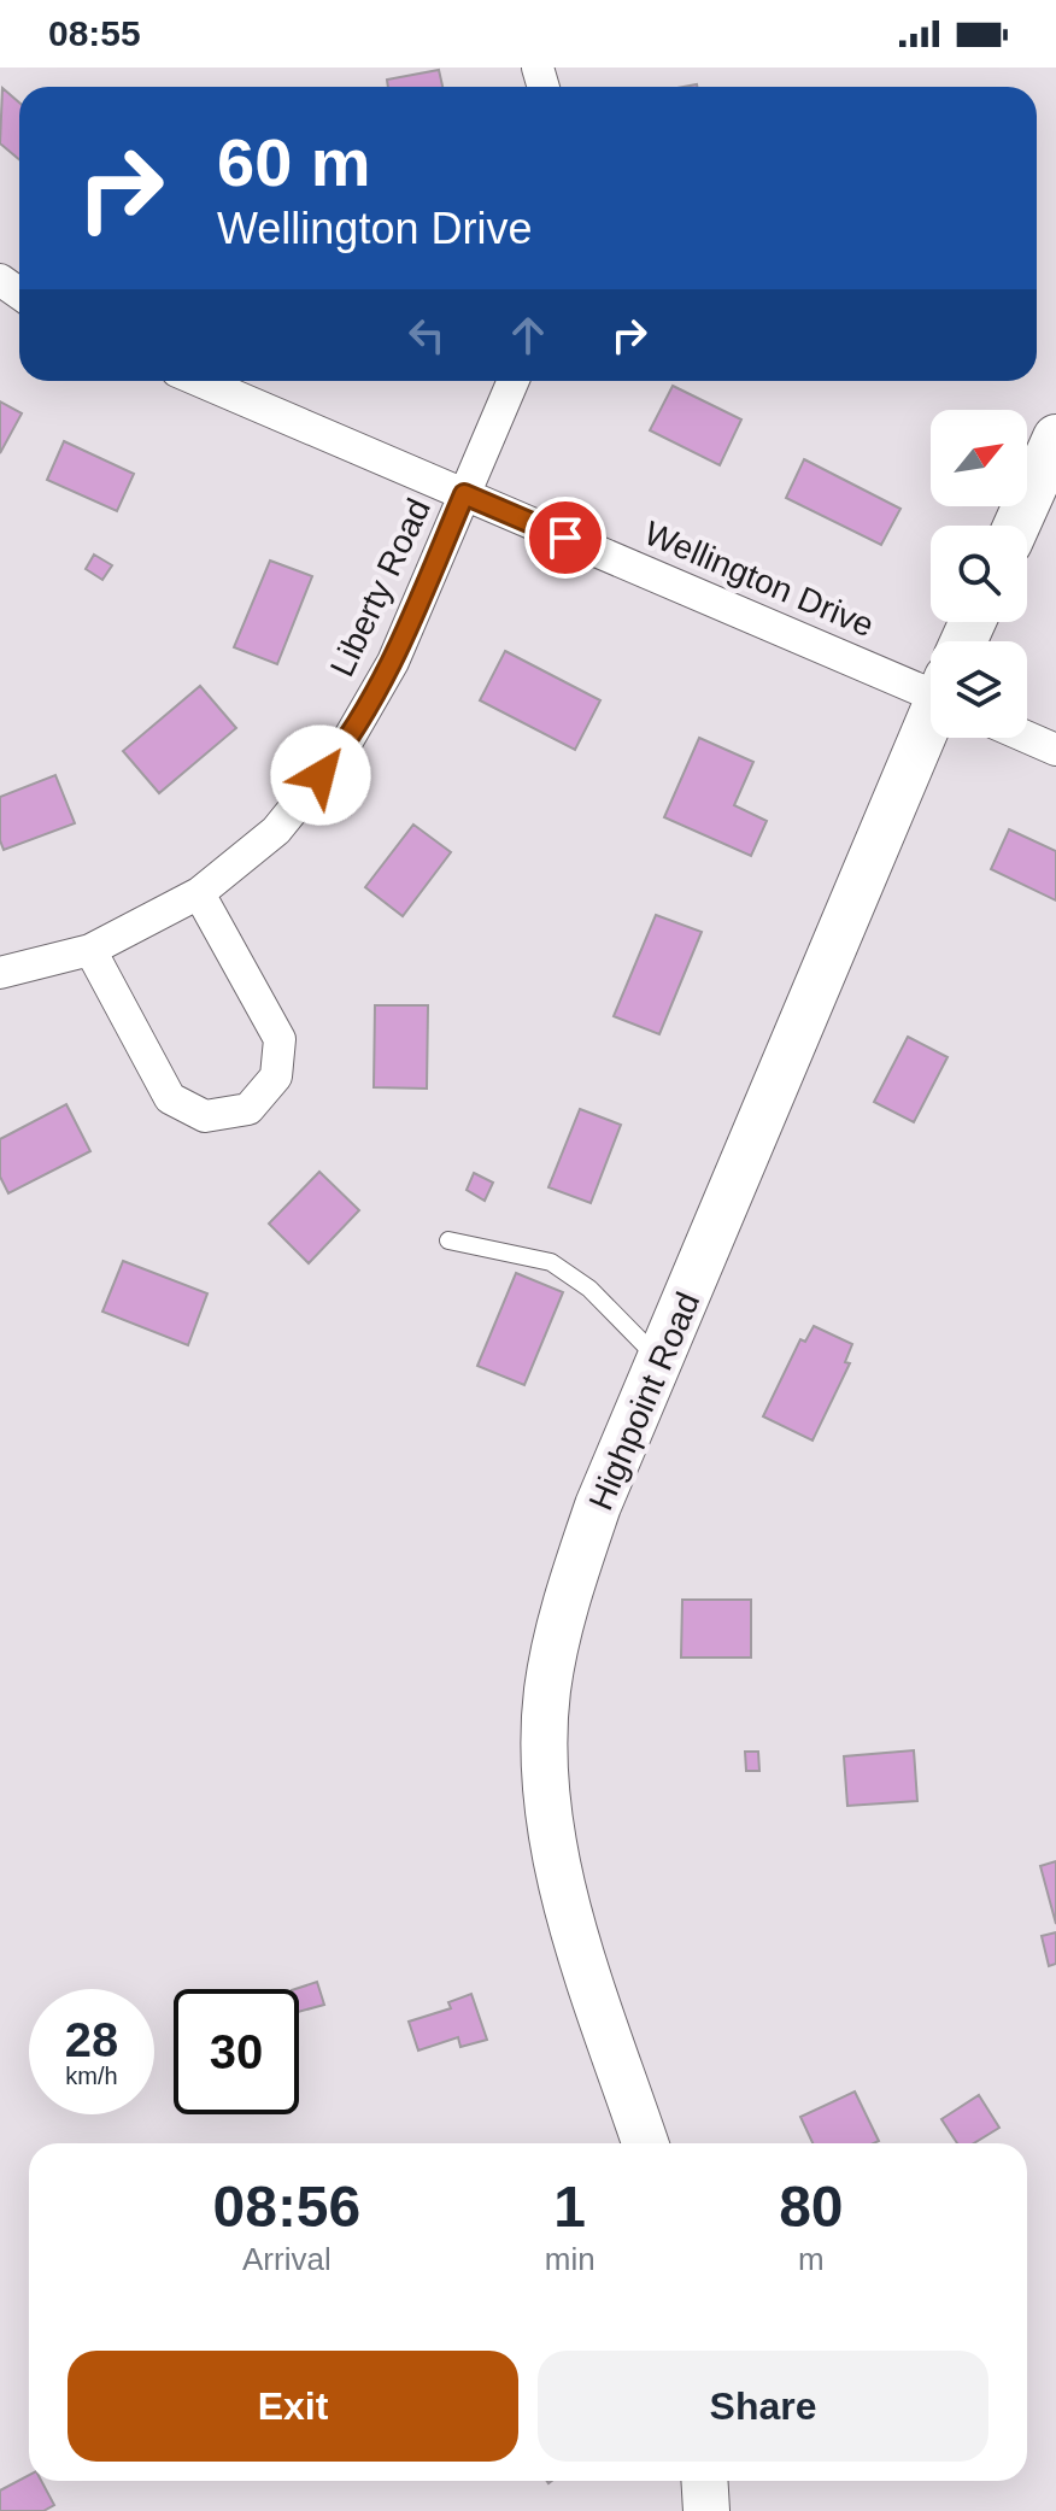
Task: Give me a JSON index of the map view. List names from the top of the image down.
{
  "streets": {
    "street": ["Wellington Drive", "Liberty Road", "Highpoint Road"]
  },
  "crossings": [
    ["Wellington Drive", "Liberty Road"]
  ],
  "north": "top right",
  "page": {
    "status": "08:55",
    "turn": ["60 m", "Wellington Drive"],
    "speed": "28 km/h",
    "limit": "30",
    "eta": [
      "08:56",
      "Arrival",
      "1",
      "min",
      "80",
      "m"
    ],
    "buttons": ["Exit", "Share"]
  }
}
